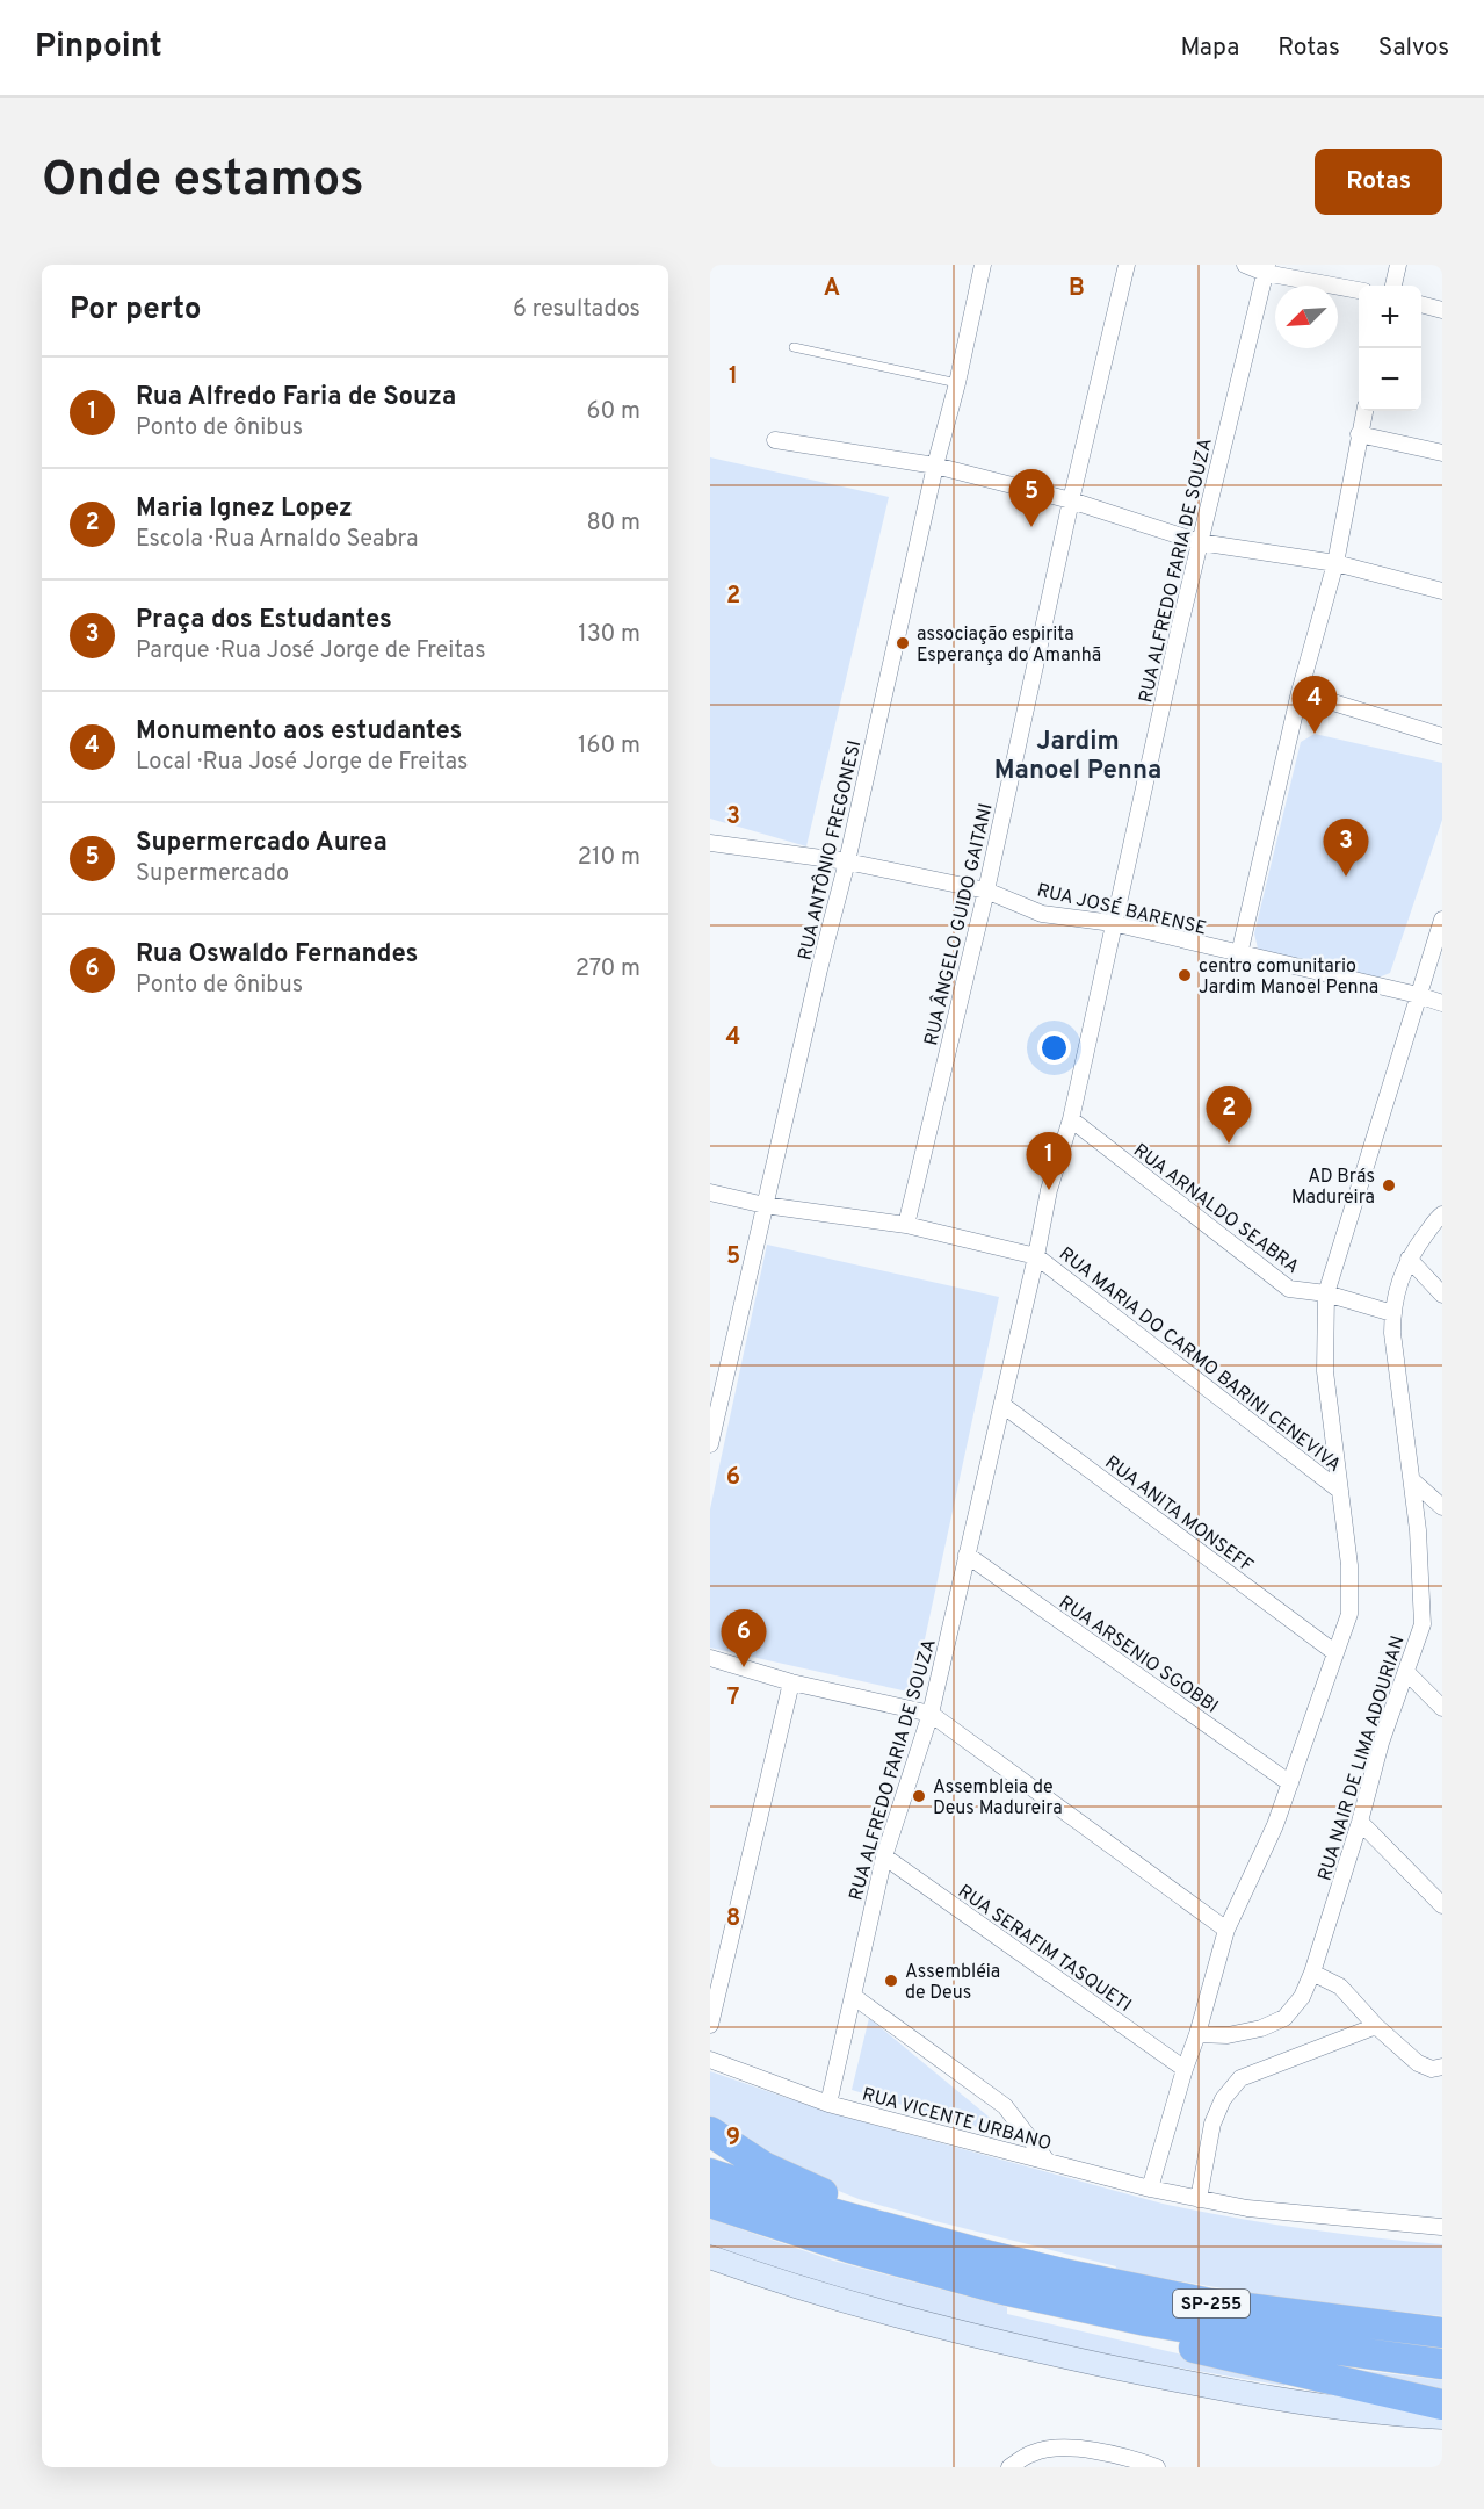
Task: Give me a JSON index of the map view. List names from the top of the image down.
{
  "streets": {
    "highway": ["SP-255"],
    "street": [
      "RUA ALFREDO FARIA DE SOUZA",
      "RUA ANTÔNIO FREGONESI",
      "RUA JOSÉ BARENSE",
      "RUA ÂNGELO GUIDO GAITANI",
      "RUA ARNALDO SEABRA",
      "RUA MARIA DO CARMO BARINI CENEVIVA",
      "RUA ANITA MONSEFF",
      "RUA ARSENIO SGOBBI",
      "RUA NAIR DE LIMA ADOURIAN",
      "RUA SERAFIM TASQUETI",
      "RUA VICENTE URBANO"
    ]
  },
  "crossings": [
    ["RUA ALFREDO FARIA DE SOUZA", "RUA JOSÉ BARENSE"],
    ["RUA ALFREDO FARIA DE SOUZA", "RUA ARNALDO SEABRA"],
    ["RUA ALFREDO FARIA DE SOUZA", "RUA MARIA DO CARMO BARINI CENEVIVA"],
    ["RUA ALFREDO FARIA DE SOUZA", "RUA ANITA MONSEFF"],
    ["RUA ALFREDO FARIA DE SOUZA", "RUA ARSENIO SGOBBI"],
    ["RUA ALFREDO FARIA DE SOUZA", "RUA SERAFIM TASQUETI"],
    ["RUA ALFREDO FARIA DE SOUZA", "RUA VICENTE URBANO"],
    ["RUA ANTÔNIO FREGONESI", "RUA JOSÉ BARENSE"],
    ["RUA ANTÔNIO FREGONESI", "RUA MARIA DO CARMO BARINI CENEVIVA"],
    ["RUA JOSÉ BARENSE", "RUA ÂNGELO GUIDO GAITANI"],
    ["RUA ÂNGELO GUIDO GAITANI", "RUA MARIA DO CARMO BARINI CENEVIVA"],
    ["RUA ARNALDO SEABRA", "RUA NAIR DE LIMA ADOURIAN"]
  ],
  "districts": ["Jardim Manoel Penna"],
  "places": [
    "associação espirita Esperança do Amanhã",
    "centro comunitario Jardim Manoel Penna",
    "AD Brás Madureira",
    "Assembleia de Deus Madureira",
    "Assembléia de Deus"
  ],
  "north": "bottom left",
  "page": {
    "header": "Pinpoint",
    "nav": ["Mapa", "Rotas", "Salvos"],
    "buttons": "Rotas",
    "title": "Onde estamos",
    "heading": ["Por perto", "6 resultados"],
    "map_buttons": ["+", "−"],
    "list": [
      {
        "mark": "1",
        "name": "Rua Alfredo Faria de Souza",
        "note": "Ponto de ônibus",
        "value": "60 m"
      },
      {
        "mark": "2",
        "name": "Maria Ignez Lopez",
        "note": "Escola · Rua Arnaldo Seabra",
        "value": "80 m"
      },
      {
        "mark": "3",
        "name": "Praça dos Estudantes",
        "note": "Parque · Rua José Jorge de Freitas",
        "value": "130 m"
      },
      {
        "mark": "4",
        "name": "Monumento aos estudantes",
        "note": "Local · Rua José Jorge de Freitas",
        "value": "160 m"
      },
      {
        "mark": "5",
        "name": "Supermercado Aurea",
        "note": "Supermercado",
        "value": "210 m"
      },
      {
        "mark": "6",
        "name": "Rua Oswaldo Fernandes",
        "note": "Ponto de ônibus",
        "value": "270 m"
      }
    ],
    "pins": [
      "5",
      "4",
      "3",
      "2",
      "1",
      "6"
    ]
  },
  "grid": {
    "columns": ["A", "B"],
    "rows": [
      "1",
      "2",
      "3",
      "4",
      "5",
      "6",
      "7",
      "8",
      "9"
    ]
  }
}
